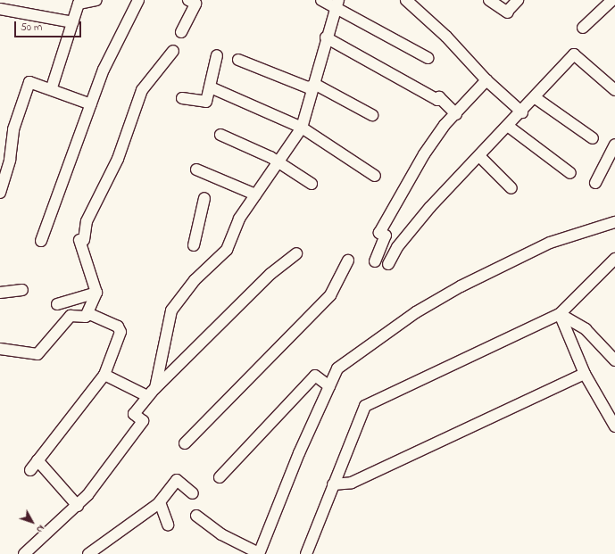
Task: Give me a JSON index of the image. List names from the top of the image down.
{
  "scale_bar": "50 m",
  "north": "bottom right"
}
